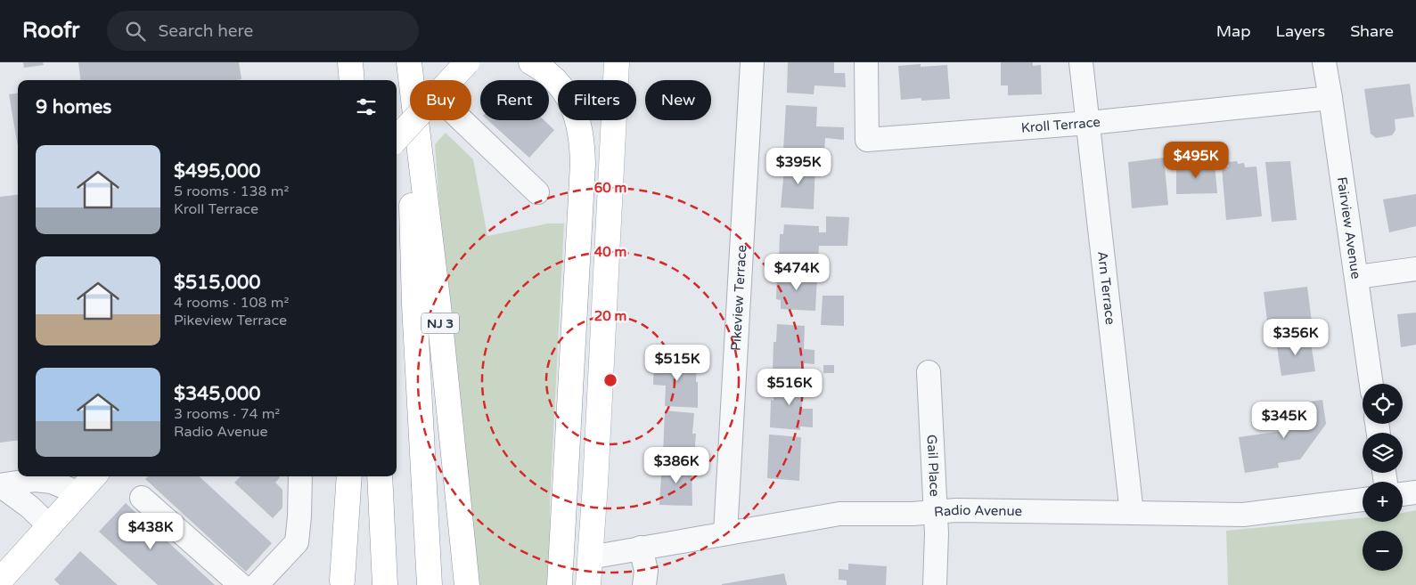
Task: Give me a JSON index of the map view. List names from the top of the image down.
{
  "streets": {
    "main road": ["NJ 3"],
    "street": [
      "Kroll Terrace",
      "Fairview Avenue",
      "Arn Terrace",
      "Pikeview Terrace",
      "Gail Place",
      "Radio Avenue"
    ]
  },
  "crossings": [
    ["Kroll Terrace", "Fairview Avenue"],
    ["Kroll Terrace", "Arn Terrace"],
    ["Arn Terrace", "Radio Avenue"],
    ["Pikeview Terrace", "Radio Avenue"],
    ["Gail Place", "Radio Avenue"]
  ],
  "page": {
    "header": "Roofr",
    "search": "Search here",
    "nav": ["Map", "Layers", "Share"],
    "chip": [
      "Buy",
      "Rent",
      "Filters",
      "New"
    ],
    "heading": "9 homes",
    "list": [
      {
        "name": "$495,000",
        "note": "5 rooms · 138 m² · Kroll Terrace"
      },
      {
        "name": "$515,000",
        "note": "4 rooms · 108 m² · Pikeview Terrace"
      },
      {
        "name": "$345,000",
        "note": "3 rooms · 74 m² · Radio Avenue"
      }
    ],
    "price": [
      "$495K",
      "$395K",
      "$474K",
      "$356K",
      "$515K",
      "$516K",
      "$345K",
      "$386K",
      "$438K"
    ],
    "map_buttons": ["+", "−"]
  },
  "rings": ["60 m", "40 m", "20 m"]
}
